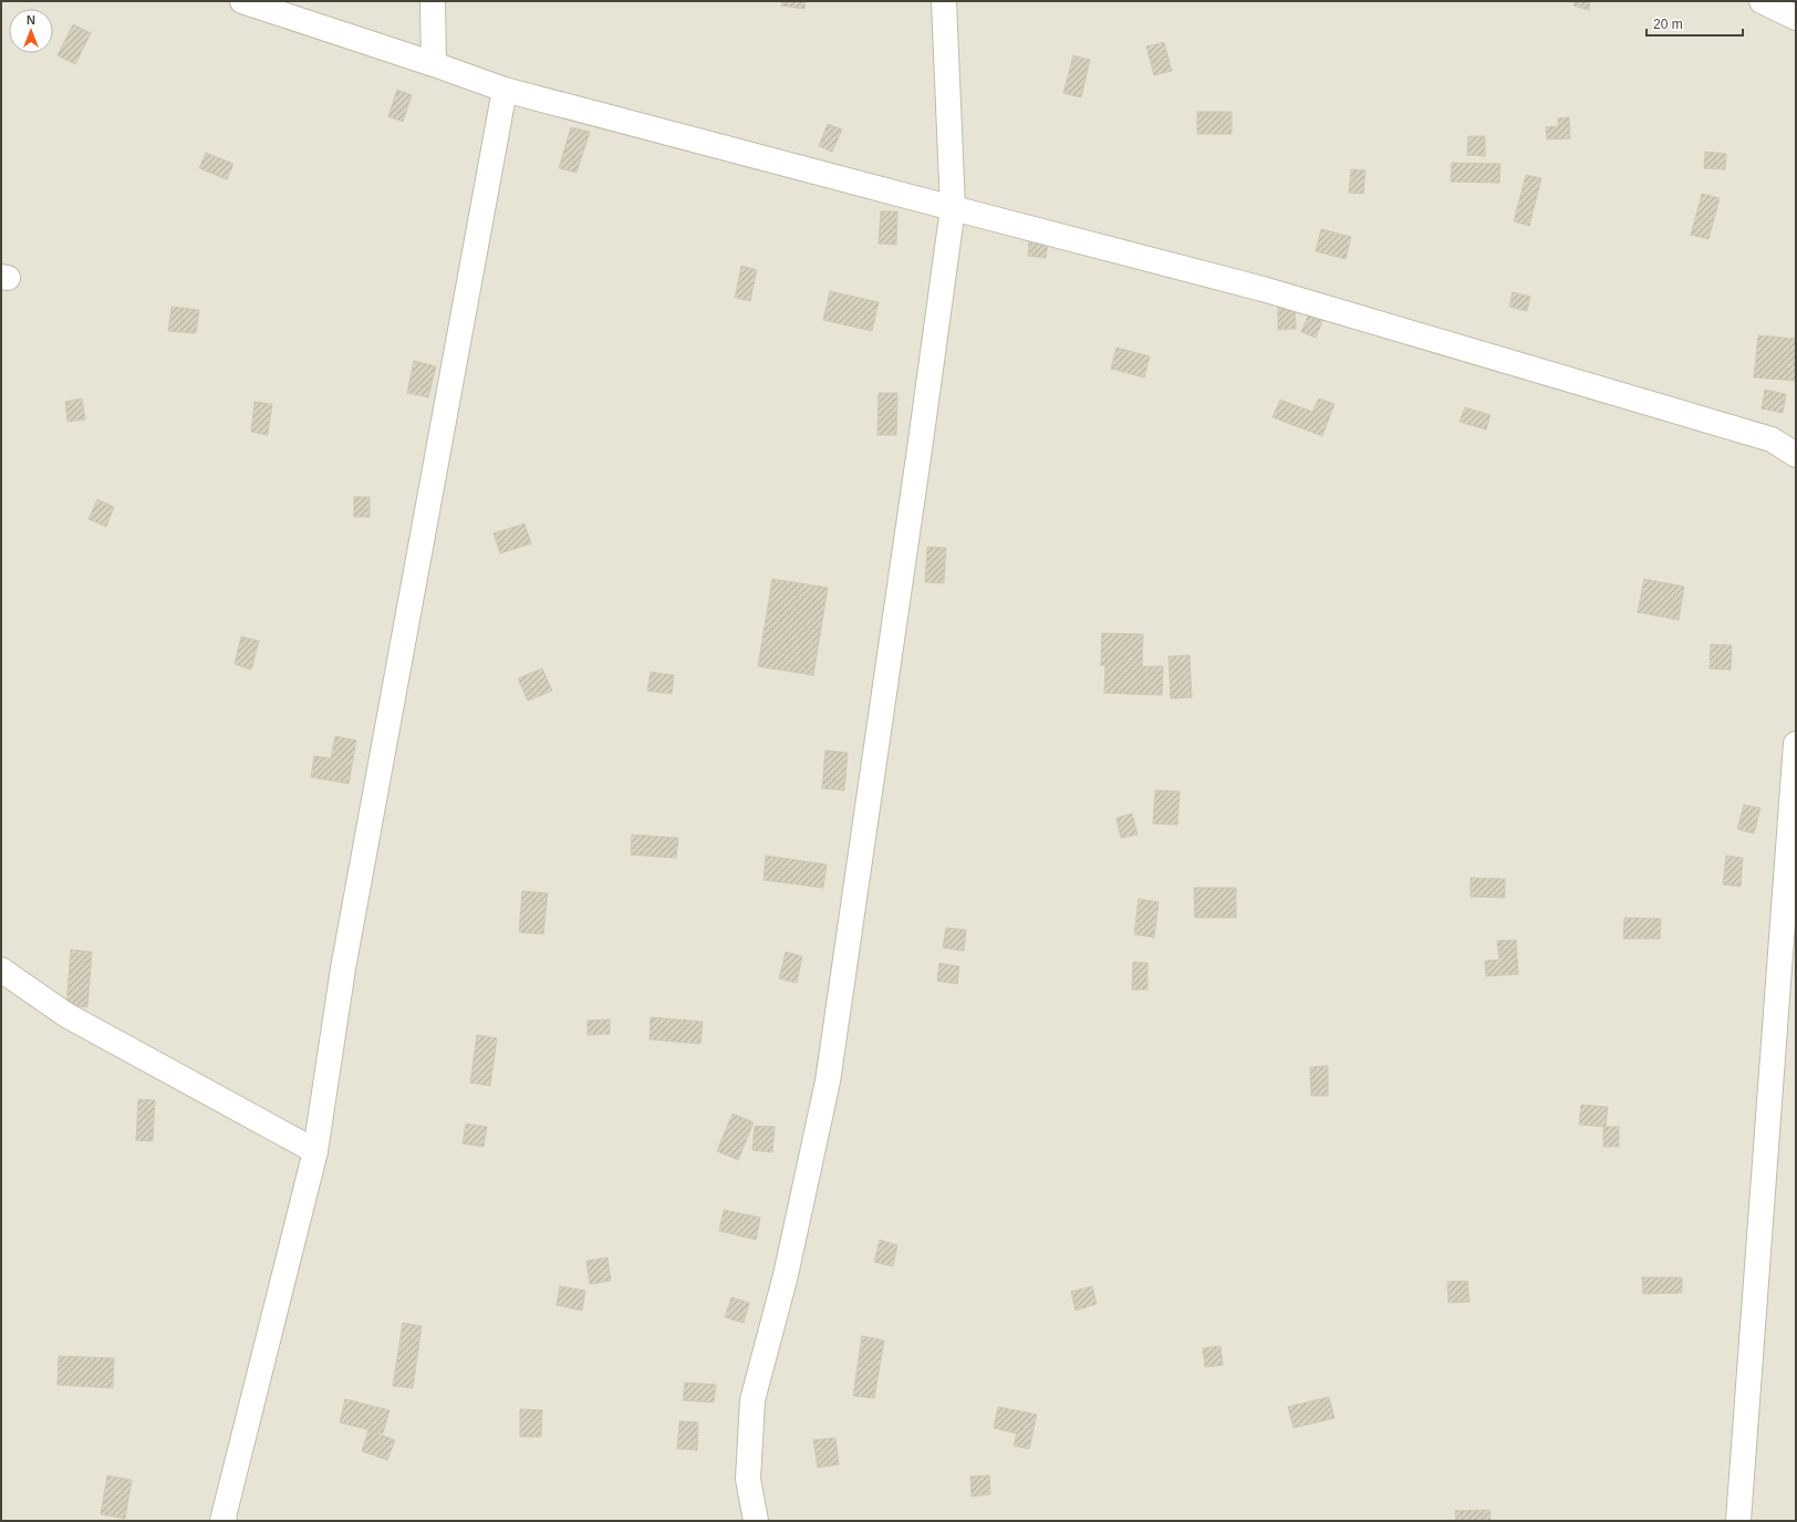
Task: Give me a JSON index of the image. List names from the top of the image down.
{
  "scale_bar": "20 m",
  "north": "top"
}
